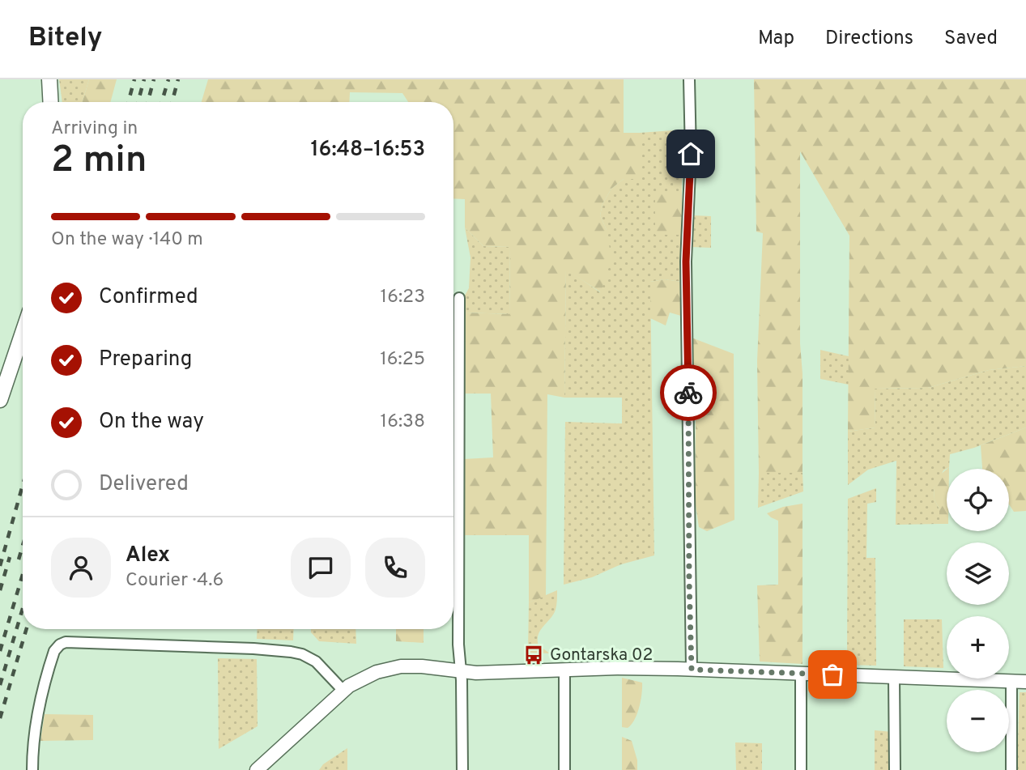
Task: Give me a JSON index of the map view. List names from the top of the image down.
{
  "places": {
    "bus stop": ["Gontarska 02"]
  },
  "page": {
    "header": "Bitely",
    "nav": ["Map", "Directions", "Saved"],
    "heading": ["2 min", "Arriving in", "16:48–16:53"],
    "panel": ["Alex", "Courier · 4.6"],
    "bar": "On the way · 140 m",
    "list": [
      ["Confirmed", "16:23"],
      ["Preparing", "16:25"],
      ["On the way", "16:38"],
      "Delivered"
    ],
    "map_buttons": ["+", "−"]
  }
}
